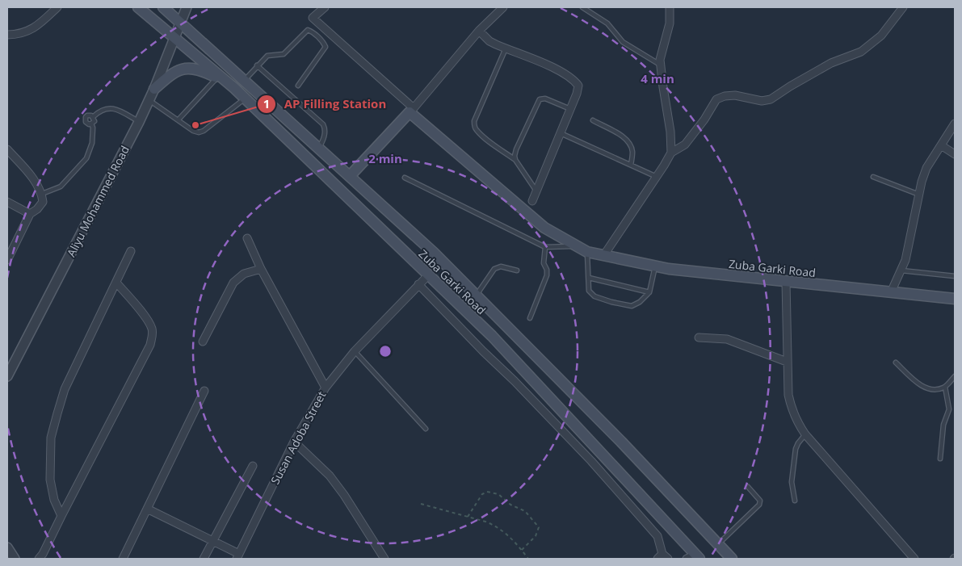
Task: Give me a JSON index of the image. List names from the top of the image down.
{
  "streets": {
    "main road": ["Zuba Garki Road"],
    "street": ["Aliyu Mohammed Road", "Susan Adoba Street"]
  },
  "crossings": [
    ["Aliyu Mohammed Road", "Zuba Garki Road"],
    ["Zuba Garki Road", "Susan Adoba Street"]
  ],
  "places": ["AP Filling Station"],
  "rings": ["4 min", "2 min"]
}
